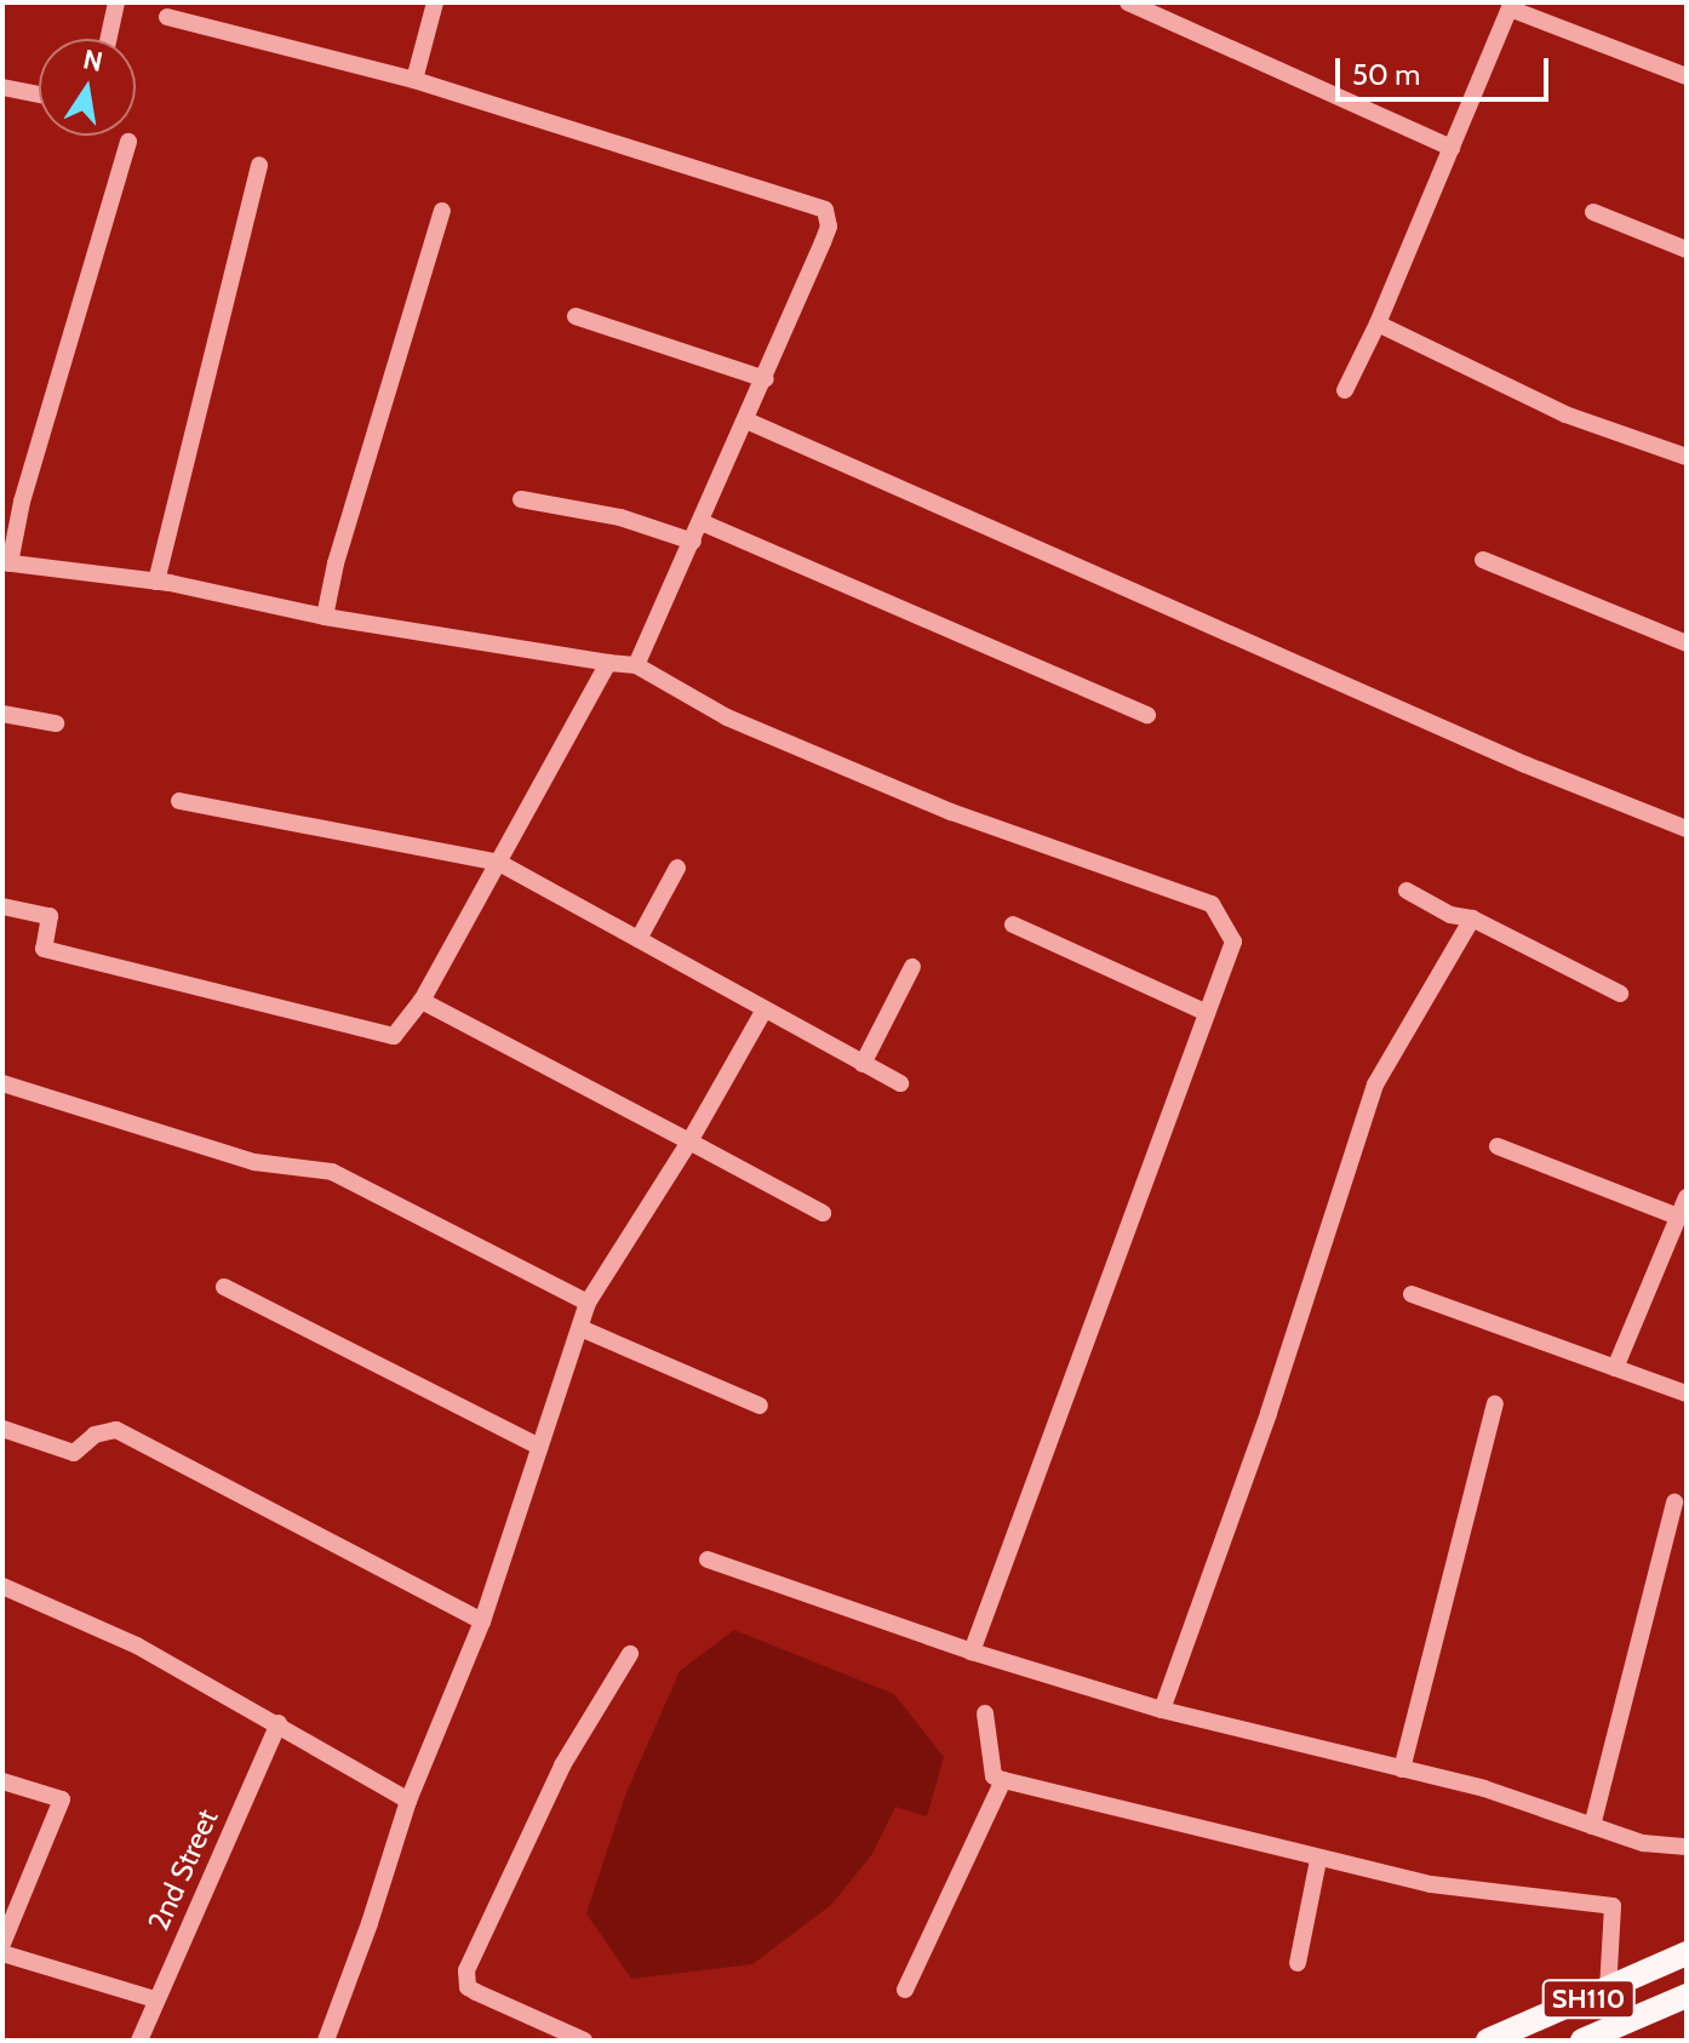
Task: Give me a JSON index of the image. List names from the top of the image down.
{
  "streets": {
    "main road": ["SH110"],
    "street": ["2nd Street"]
  },
  "scale_bar": "50 m",
  "north": "top"
}
